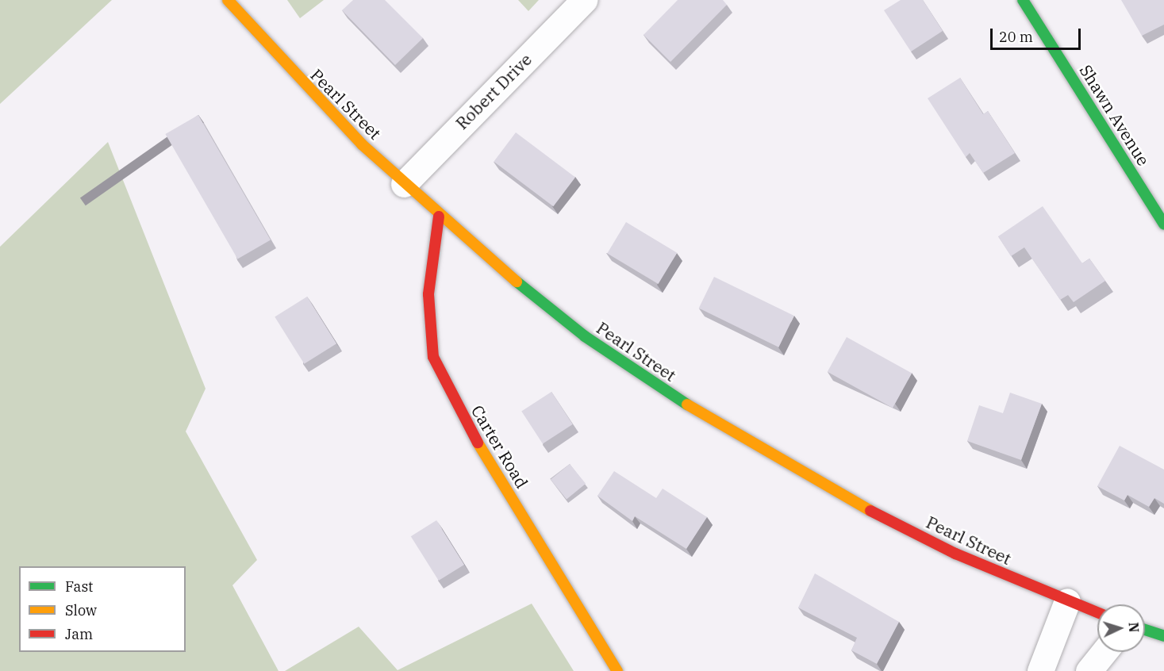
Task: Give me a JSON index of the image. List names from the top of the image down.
{
  "streets": {
    "main road": ["Pearl Street", "Shawn Avenue", "Carter Road"],
    "street": ["Robert Drive"]
  },
  "crossings": [
    ["Robert Drive", "Pearl Street"],
    ["Pearl Street", "Carter Road"]
  ],
  "legend": ["Fast", "Slow", "Jam"],
  "scale_bar": "20 m",
  "north": "right"
}
